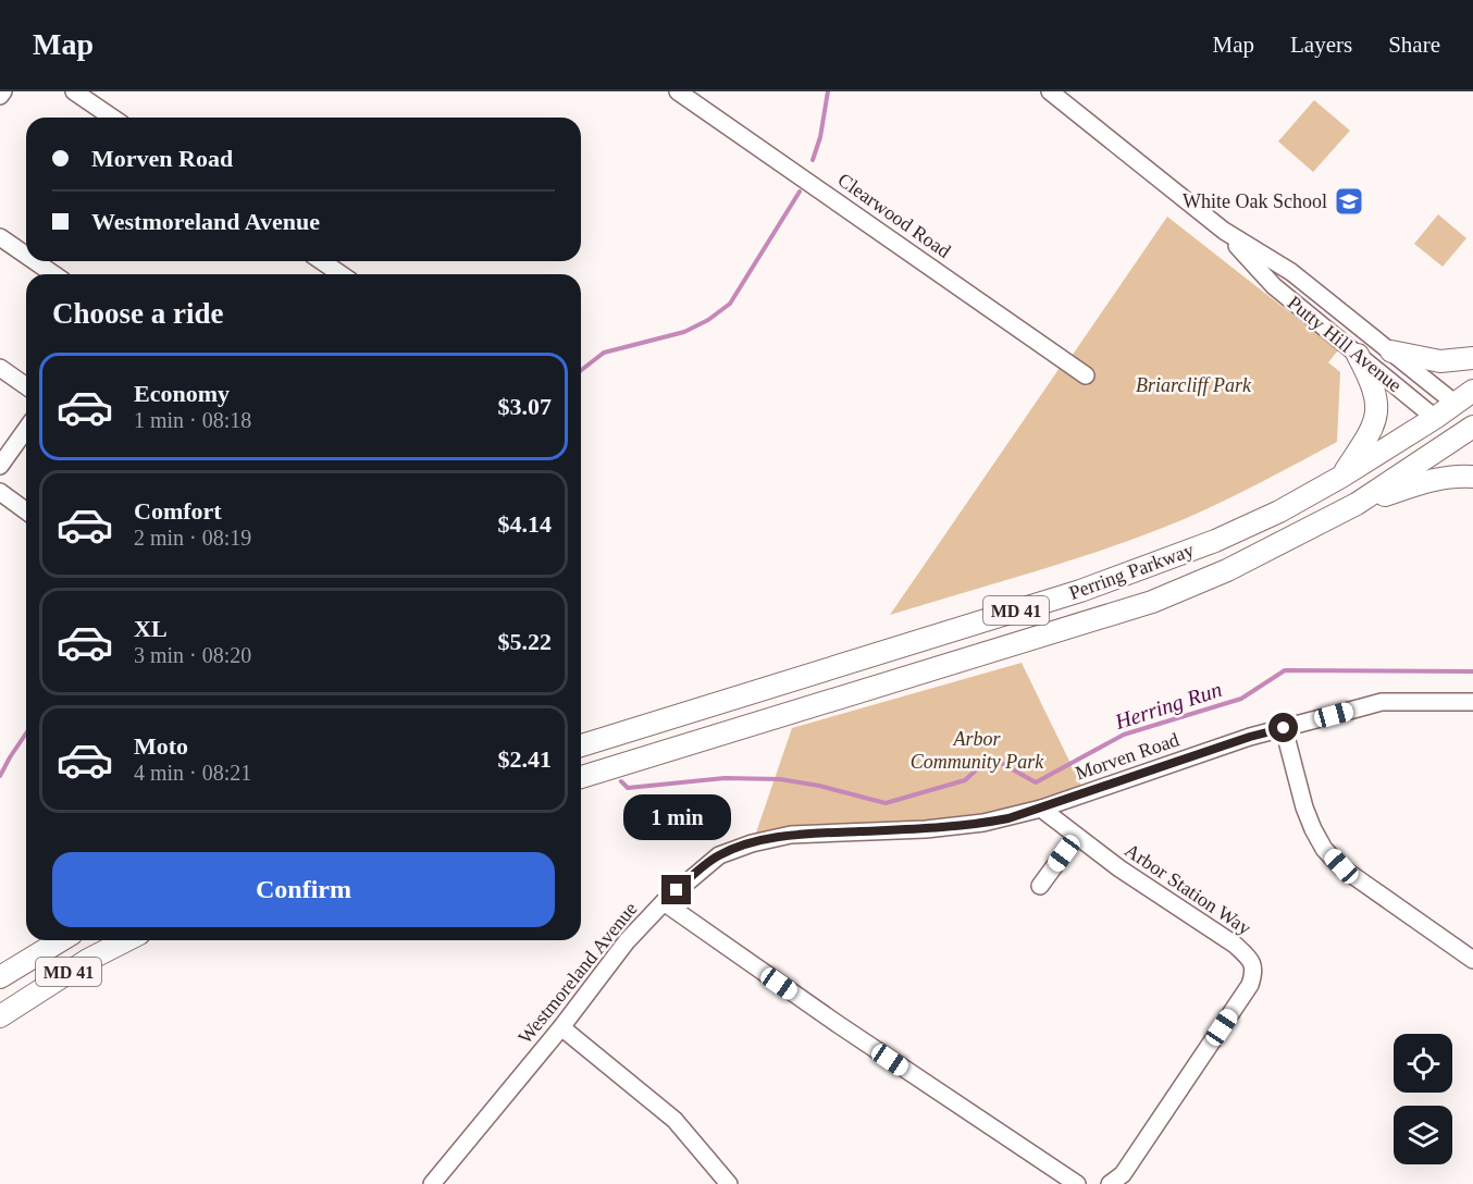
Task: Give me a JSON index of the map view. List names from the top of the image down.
{
  "streets": {
    "main road": ["Putty Hill Avenue", "Perring Parkway", "MD 41"],
    "street": [
      "Clearwood Road",
      "Morven Road",
      "Arbor Station Way",
      "Westmoreland Avenue"
    ]
  },
  "crossings": [
    ["Putty Hill Avenue", "Perring Parkway"],
    ["Morven Road", "Arbor Station Way"],
    ["Morven Road", "Westmoreland Avenue"]
  ],
  "water": ["Herring Run"],
  "parks": ["Briarcliff Park", "Arbor Community Park"],
  "places": {
    "school or university": ["White Oak School"]
  },
  "page": {
    "header": "Map",
    "nav": ["Map", "Layers", "Share"],
    "banner": ["Morven Road", "Westmoreland Avenue"],
    "heading": "Choose a ride",
    "list": [
      {
        "name": "Economy",
        "note": "1 min · 08:18",
        "value": "$3.07"
      },
      {
        "name": "Comfort",
        "note": "2 min · 08:19",
        "value": "$4.14"
      },
      {
        "name": "XL",
        "note": "3 min · 08:20",
        "value": "$5.22"
      },
      {
        "name": "Moto",
        "note": "4 min · 08:21",
        "value": "$2.41"
      }
    ],
    "bubble": "1 min",
    "buttons": "Confirm"
  }
}
